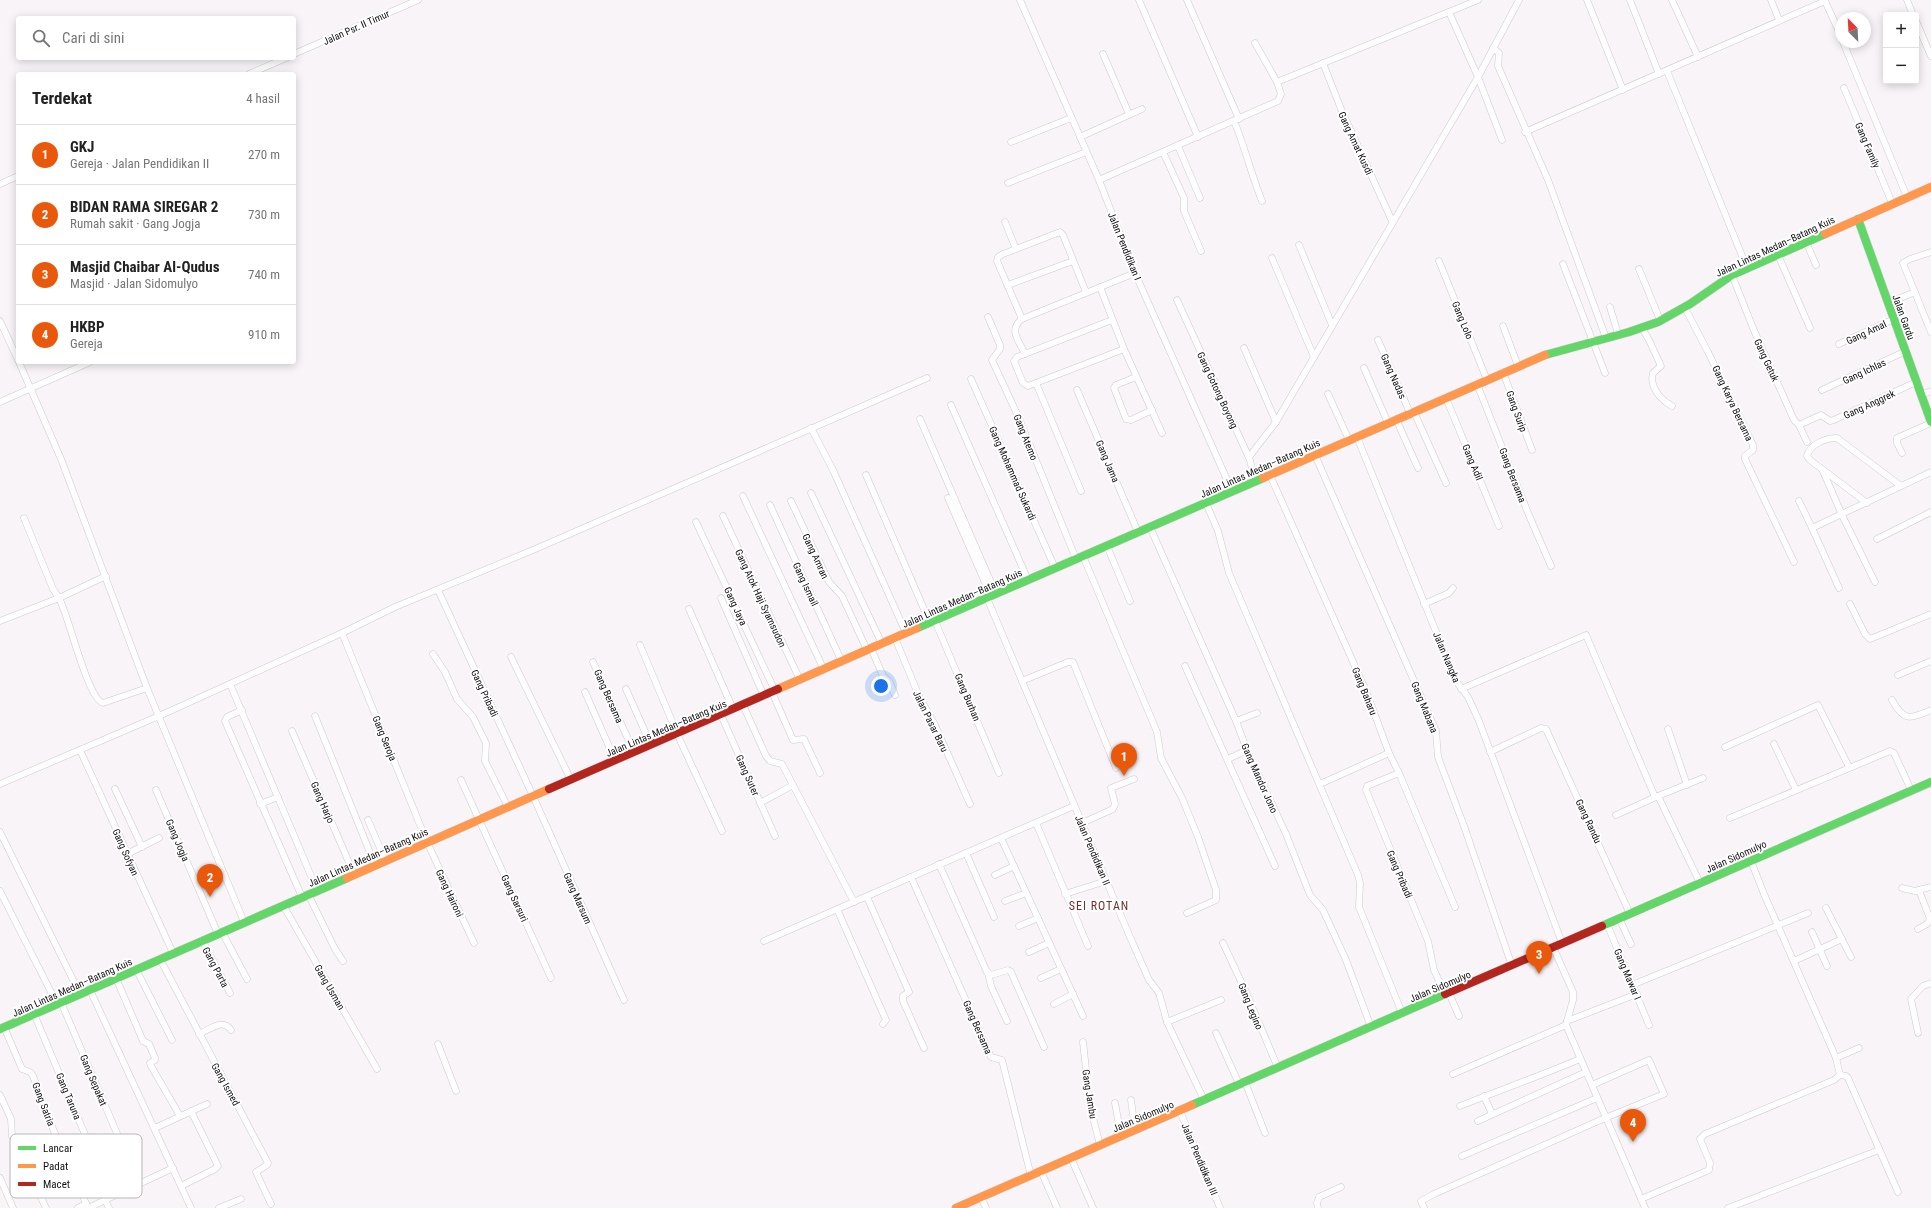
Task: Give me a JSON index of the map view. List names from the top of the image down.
{
  "streets": {
    "main road": ["Jalan Lintas Medan–Batang Kuis", "Jalan Gardu", "Jalan Sidomulyo"],
    "street": [
      "Jalan Psr. II Timur",
      "Gang Amat Kusdi",
      "Gang Family",
      "Jalan Pendidikan I",
      "Gang Lolo",
      "Gang Amal",
      "Gang Getuk",
      "Gang Ichlas",
      "Gang Nadas",
      "Gang Gotong Boyong",
      "Gang Karya Bersama",
      "Gang Anggrek",
      "Gang Surip",
      "Gang Atemo",
      "Gang Jama",
      "Gang Adil",
      "Gang Mohammad Sukardi",
      "Gang Bersama",
      "Gang Amran",
      "Gang Ismail",
      "Gang Atok Haji Syamsudon",
      "Gang Jaya",
      "Jalan Nangka",
      "Gang Baharu",
      "Gang Pribadi",
      "Gang Burhan",
      "Gang Mabana",
      "Jalan Pasar Baru",
      "Gang Seroja",
      "Gang Suter",
      "Gang Mandor Jono",
      "Gang Harjo",
      "Gang Randu",
      "Gang Jogja",
      "Jalan Pendidikan II",
      "Gang Sofyan",
      "Gang Haironi",
      "Gang Sarsuri",
      "Gang Marsum",
      "Gang Parta",
      "Gang Mawar I",
      "Gang Usman",
      "Gang Legino",
      "Gang Sepakat",
      "Gang Ismed",
      "Gang Jambu",
      "Gang Taruna",
      "Gang Satria",
      "Jalan Pendidikan III"
    ]
  },
  "crossings": [
    ["Gang Family", "Jalan Lintas Medan–Batang Kuis"],
    ["Jalan Pendidikan I", "Jalan Lintas Medan–Batang Kuis"],
    ["Jalan Lintas Medan–Batang Kuis", "Jalan Gardu"],
    ["Jalan Lintas Medan–Batang Kuis", "Gang Lolo"],
    ["Jalan Lintas Medan–Batang Kuis", "Gang Getuk"],
    ["Jalan Lintas Medan–Batang Kuis", "Gang Nadas"],
    ["Jalan Lintas Medan–Batang Kuis", "Gang Gotong Boyong"],
    ["Jalan Lintas Medan–Batang Kuis", "Gang Karya Bersama"],
    ["Jalan Lintas Medan–Batang Kuis", "Gang Surip"],
    ["Jalan Lintas Medan–Batang Kuis", "Gang Atemo"],
    ["Jalan Lintas Medan–Batang Kuis", "Gang Jama"],
    ["Jalan Lintas Medan–Batang Kuis", "Gang Adil"],
    ["Jalan Lintas Medan–Batang Kuis", "Gang Mohammad Sukardi"],
    ["Jalan Lintas Medan–Batang Kuis", "Gang Bersama"],
    ["Jalan Lintas Medan–Batang Kuis", "Gang Amran"],
    ["Jalan Lintas Medan–Batang Kuis", "Gang Ismail"],
    ["Jalan Lintas Medan–Batang Kuis", "Gang Atok Haji Syamsudon"],
    ["Jalan Lintas Medan–Batang Kuis", "Gang Jaya"],
    ["Jalan Lintas Medan–Batang Kuis", "Jalan Nangka"],
    ["Jalan Lintas Medan–Batang Kuis", "Gang Baharu"],
    ["Jalan Lintas Medan–Batang Kuis", "Gang Pribadi"],
    ["Jalan Lintas Medan–Batang Kuis", "Gang Burhan"],
    ["Jalan Lintas Medan–Batang Kuis", "Gang Mabana"],
    ["Jalan Lintas Medan–Batang Kuis", "Jalan Pasar Baru"],
    ["Jalan Lintas Medan–Batang Kuis", "Gang Seroja"],
    ["Jalan Lintas Medan–Batang Kuis", "Gang Suter"],
    ["Jalan Lintas Medan–Batang Kuis", "Gang Mandor Jono"],
    ["Jalan Lintas Medan–Batang Kuis", "Gang Harjo"],
    ["Jalan Lintas Medan–Batang Kuis", "Gang Jogja"],
    ["Jalan Lintas Medan–Batang Kuis", "Jalan Pendidikan II"],
    ["Jalan Lintas Medan–Batang Kuis", "Gang Sofyan"],
    ["Jalan Lintas Medan–Batang Kuis", "Gang Haironi"],
    ["Jalan Lintas Medan–Batang Kuis", "Gang Sarsuri"],
    ["Jalan Lintas Medan–Batang Kuis", "Gang Marsum"],
    ["Jalan Lintas Medan–Batang Kuis", "Gang Parta"],
    ["Jalan Lintas Medan–Batang Kuis", "Gang Usman"],
    ["Jalan Lintas Medan–Batang Kuis", "Gang Sepakat"],
    ["Jalan Lintas Medan–Batang Kuis", "Gang Ismed"],
    ["Jalan Lintas Medan–Batang Kuis", "Gang Taruna"],
    ["Jalan Lintas Medan–Batang Kuis", "Gang Satria"],
    ["Jalan Gardu", "Gang Amal"],
    ["Jalan Gardu", "Gang Ichlas"],
    ["Jalan Gardu", "Gang Anggrek"],
    ["Gang Getuk", "Gang Anggrek"],
    ["Gang Bersama", "Jalan Sidomulyo"],
    ["Jalan Nangka", "Gang Randu"],
    ["Jalan Nangka", "Jalan Sidomulyo"],
    ["Gang Baharu", "Gang Pribadi"],
    ["Gang Pribadi", "Jalan Sidomulyo"],
    ["Gang Pribadi", "Gang Marsum"],
    ["Gang Mabana", "Jalan Sidomulyo"],
    ["Gang Seroja", "Gang Haironi"],
    ["Gang Mandor Jono", "Jalan Sidomulyo"],
    ["Gang Randu", "Jalan Sidomulyo"],
    ["Jalan Pendidikan II", "Jalan Sidomulyo"],
    ["Jalan Sidomulyo", "Gang Mawar I"],
    ["Jalan Sidomulyo", "Gang Legino"],
    ["Jalan Sidomulyo", "Gang Jambu"],
    ["Jalan Sidomulyo", "Jalan Pendidikan III"]
  ],
  "districts": ["SEI ROTAN"],
  "legend": ["Lancar", "Padat", "Macet"],
  "north": "top left",
  "page": {
    "map_buttons": ["+", "−"],
    "search": "Cari di sini",
    "heading": ["Terdekat", "4 hasil"],
    "list": [
      {
        "mark": "1",
        "name": "GKJ",
        "note": "Gereja · Jalan Pendidikan II",
        "value": "270 m"
      },
      {
        "mark": "2",
        "name": "BIDAN RAMA SIREGAR 2",
        "note": "Rumah sakit · Gang Jogja",
        "value": "730 m"
      },
      {
        "mark": "3",
        "name": "Masjid Chaibar Al-Qudus",
        "note": "Masjid · Jalan Sidomulyo",
        "value": "740 m"
      },
      {
        "mark": "4",
        "name": "HKBP",
        "note": "Gereja",
        "value": "910 m"
      }
    ],
    "pins": [
      "1",
      "2",
      "3",
      "4"
    ]
  }
}
